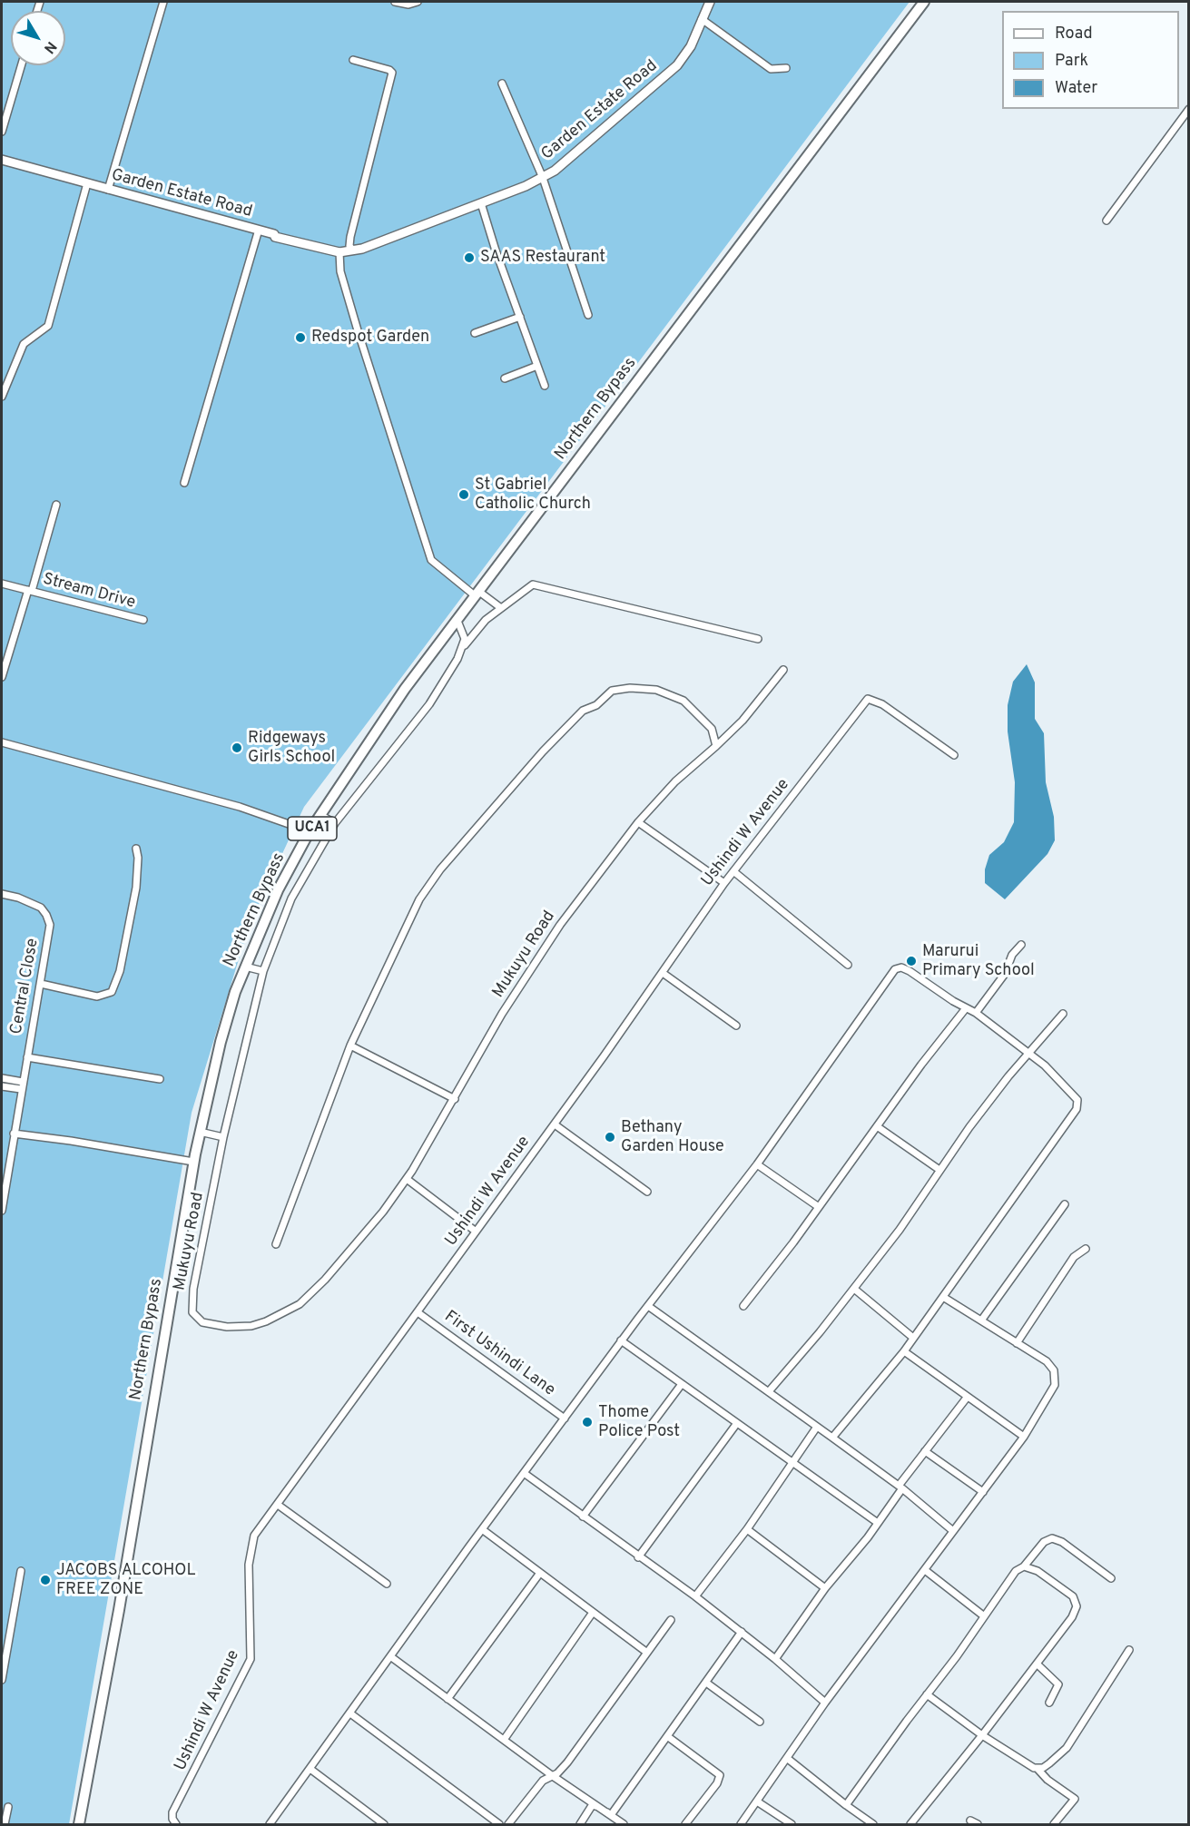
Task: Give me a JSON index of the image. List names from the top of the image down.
{
  "streets": {
    "main road": ["Northern Bypass", "UCA1"],
    "street": [
      "Garden Estate Road",
      "Stream Drive",
      "Ushindi W Avenue",
      "Mukuyu Road",
      "Central Close",
      "First Ushindi Lane"
    ]
  },
  "crossings": [
    ["Ushindi W Avenue", "First Ushindi Lane"]
  ],
  "places": [
    "SAAS Restaurant",
    "Redspot Garden",
    "St Gabriel Catholic Church",
    "Ridgeways Girls School",
    "Marurui Primary School",
    "Bethany Garden House",
    "Thome Police Post",
    "JACOBS ALCOHOL FREE ZONE"
  ],
  "legend": ["Road", "Park", "Water"],
  "north": "bottom right"
}
